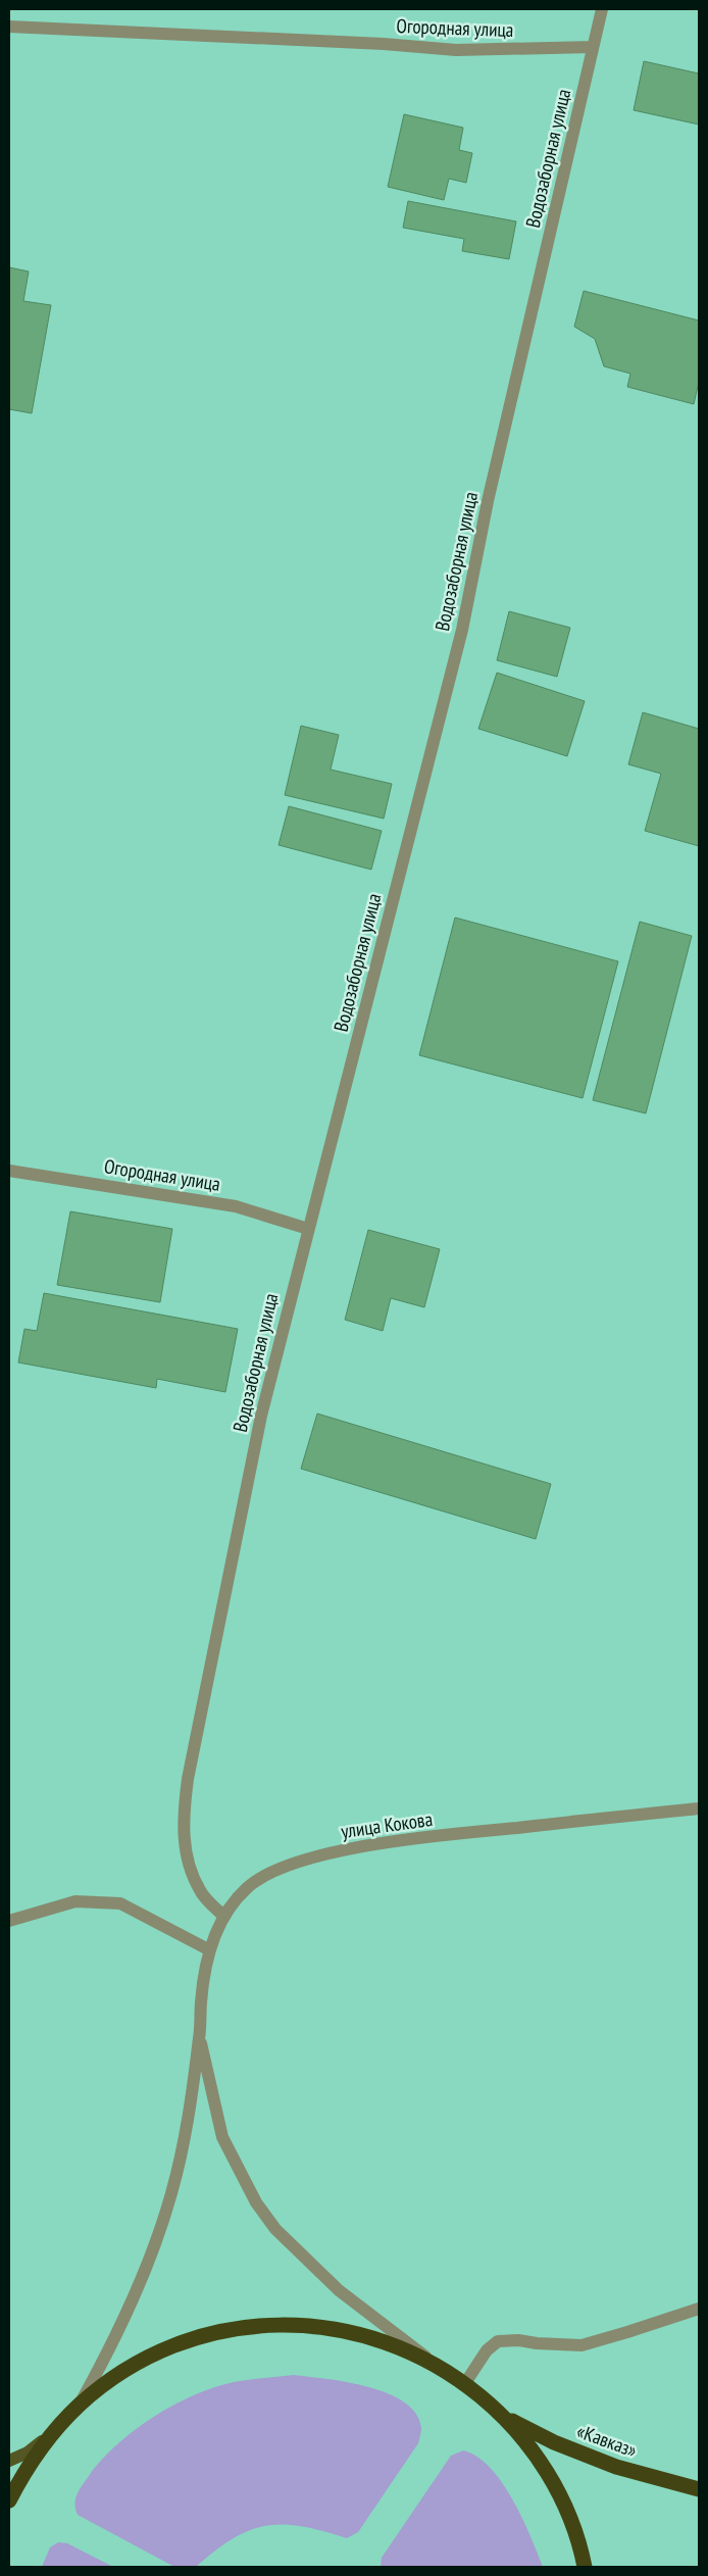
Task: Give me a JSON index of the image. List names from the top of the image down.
{
  "streets": {
    "highway": ["«Кавказ»"],
    "street": ["Огородная улица", "Водозаборная улица", "улица Кокова"]
  },
  "crossings": [
    ["Огородная улица", "Водозаборная улица"],
    ["Водозаборная улица", "улица Кокова"]
  ]
}
